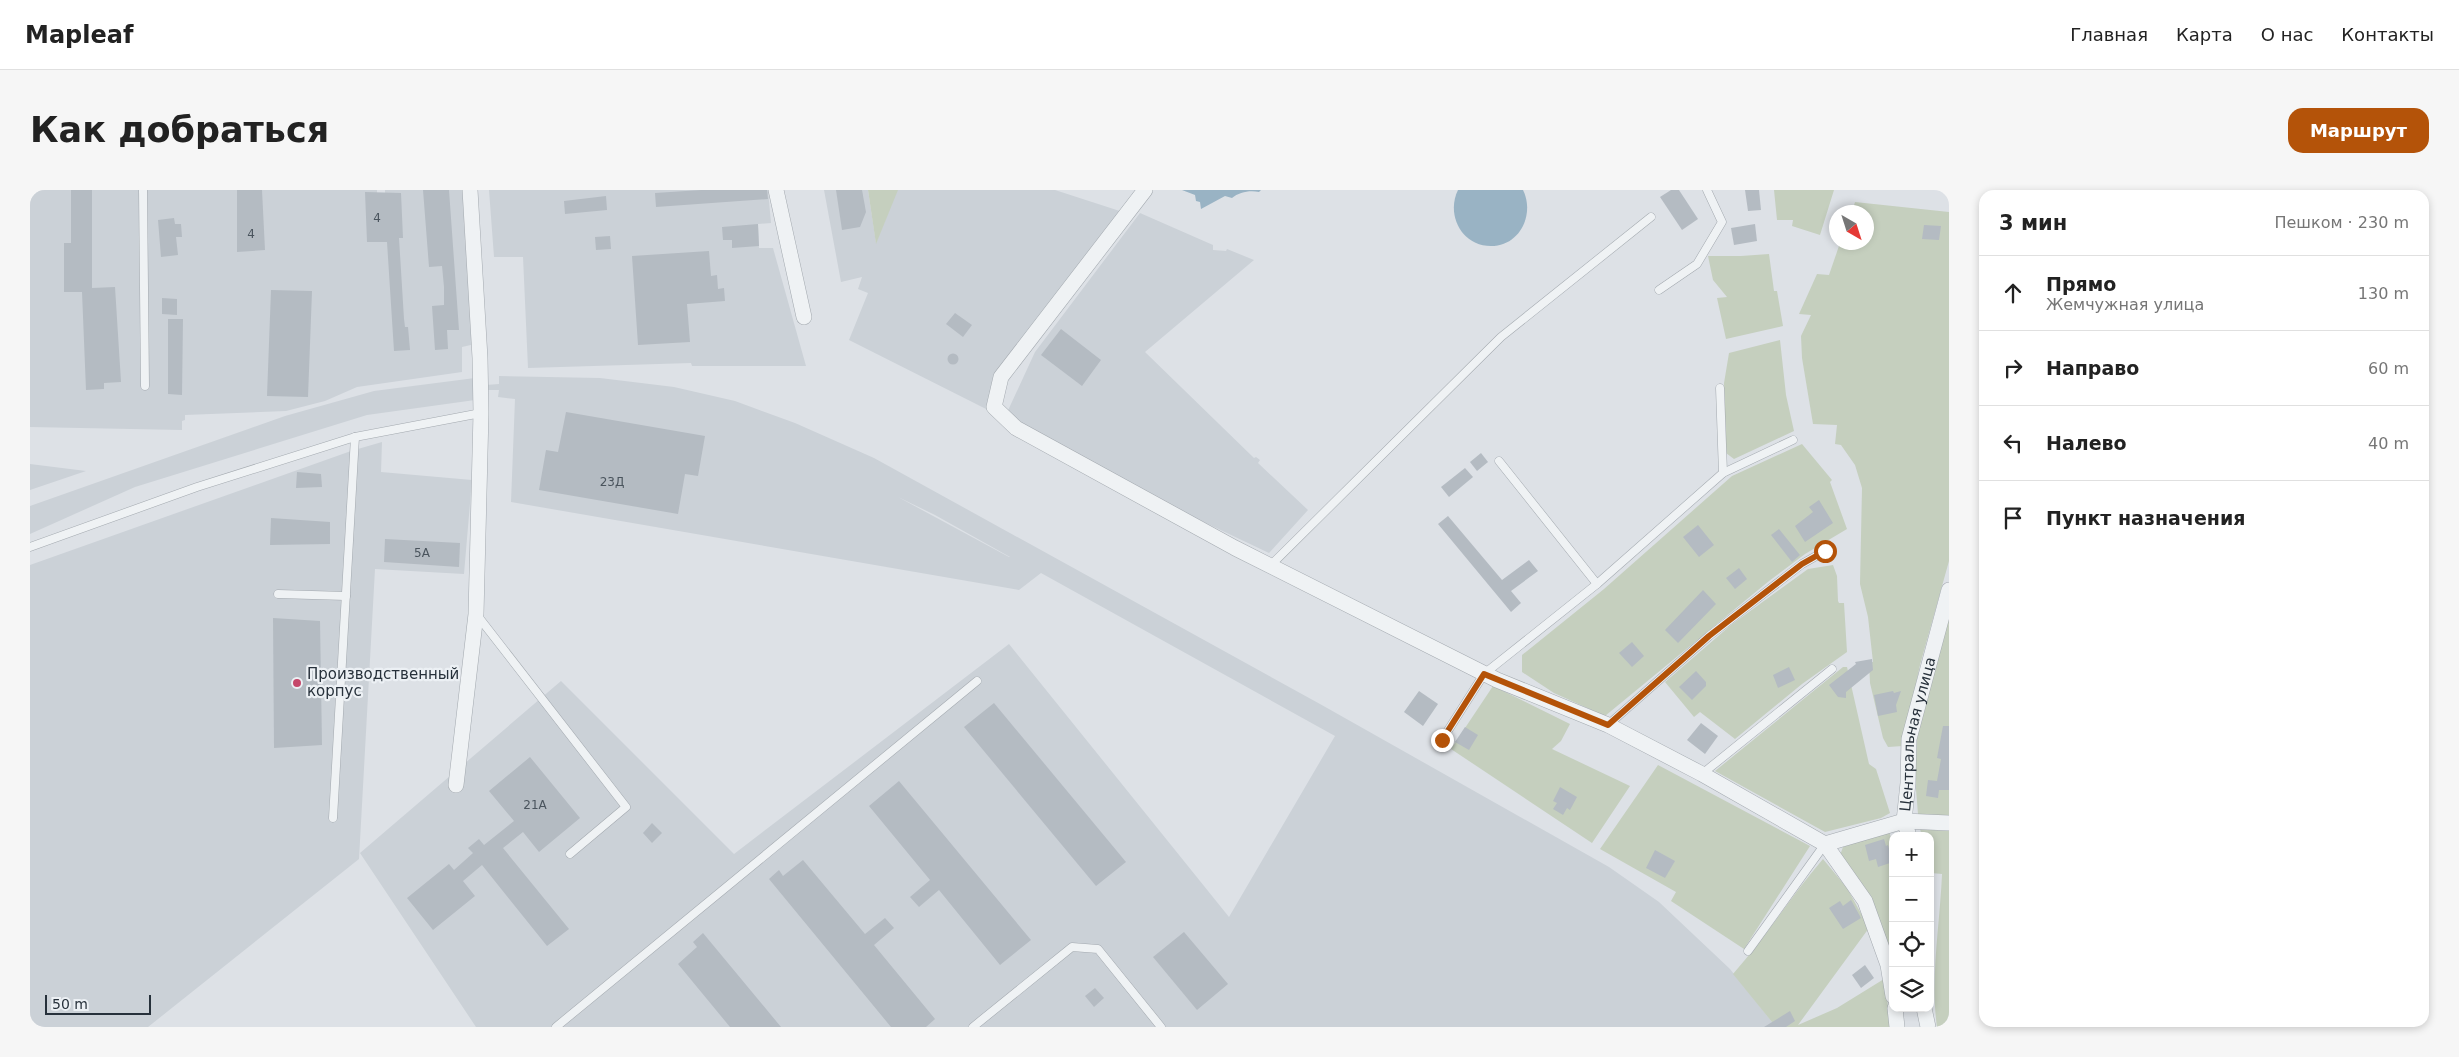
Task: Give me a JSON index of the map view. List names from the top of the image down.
{
  "streets": {
    "street": ["Центральная улица"]
  },
  "places": ["Производственный корпус"],
  "house_numbers": [
    "4",
    "4",
    "23Д",
    "5А",
    "21А"
  ],
  "scale_bar": "50 m",
  "north": "bottom right",
  "page": {
    "header": "Mapleaf",
    "nav": [
      "Главная",
      "Карта",
      "О нас",
      "Контакты"
    ],
    "buttons": "Маршрут",
    "title": "Как добраться",
    "heading": ["3 мин", "Пешком · 230 m"],
    "list": [
      ["Прямо", "Жемчужная улица", "130 m"],
      ["Направо", "60 m"],
      ["Налево", "40 m"],
      "Пункт назначения"
    ],
    "map_buttons": ["+", "−"],
    "scale": "50 m"
  }
}
